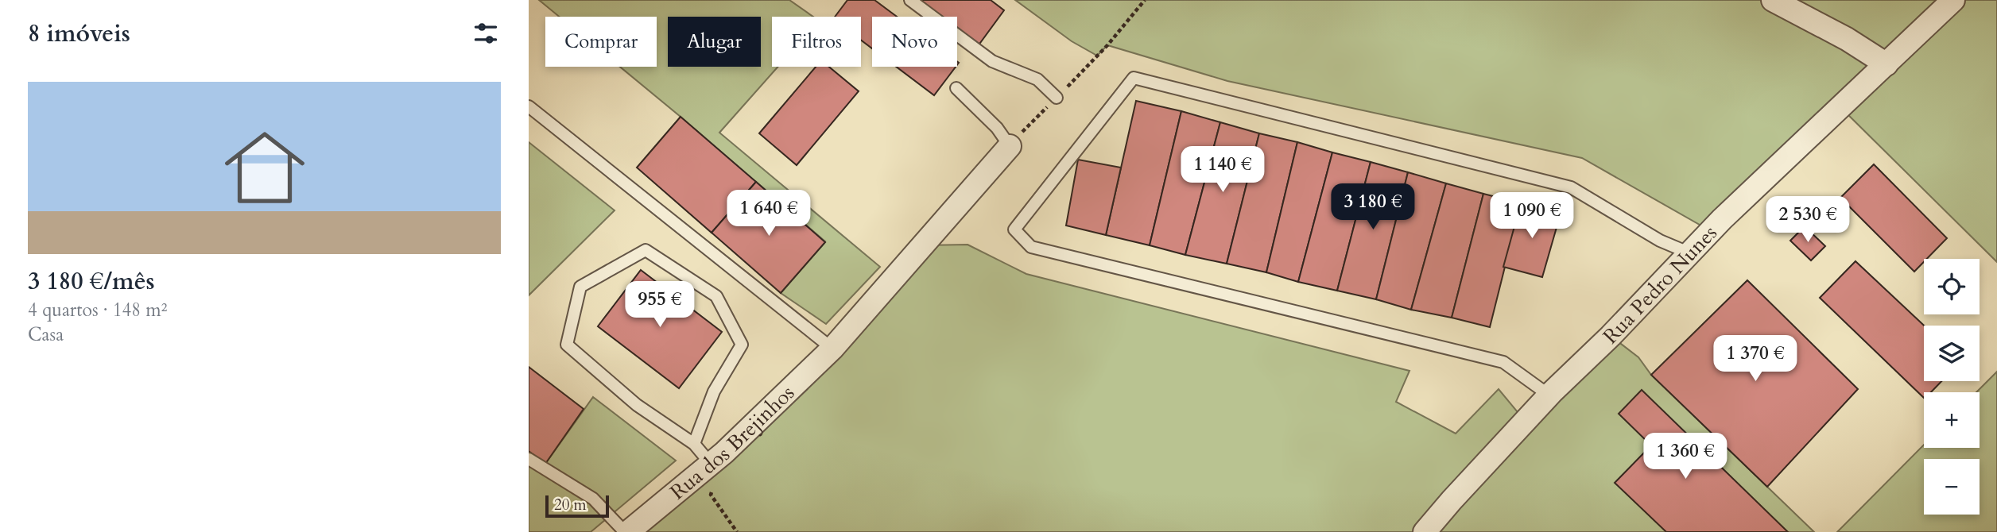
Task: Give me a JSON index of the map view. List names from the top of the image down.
{
  "streets": {
    "street": ["Rua Pedro Nunes", "Rua dos Brejinhos"]
  },
  "scale_bar": "20 m",
  "page": {
    "heading": "8 imóveis",
    "chip": [
      "Comprar",
      "Alugar",
      "Filtros",
      "Novo"
    ],
    "list": [
      {
        "name": "3 180 €/mês",
        "note": "4 quartos · 148 m² · Casa"
      }
    ],
    "price": [
      "1 140 €",
      "3 180 €",
      "1 640 €",
      "1 090 €",
      "2 530 €",
      "955 €",
      "1 370 €",
      "1 360 €"
    ],
    "map_buttons": ["+", "−"],
    "scale": "20 m"
  }
}
